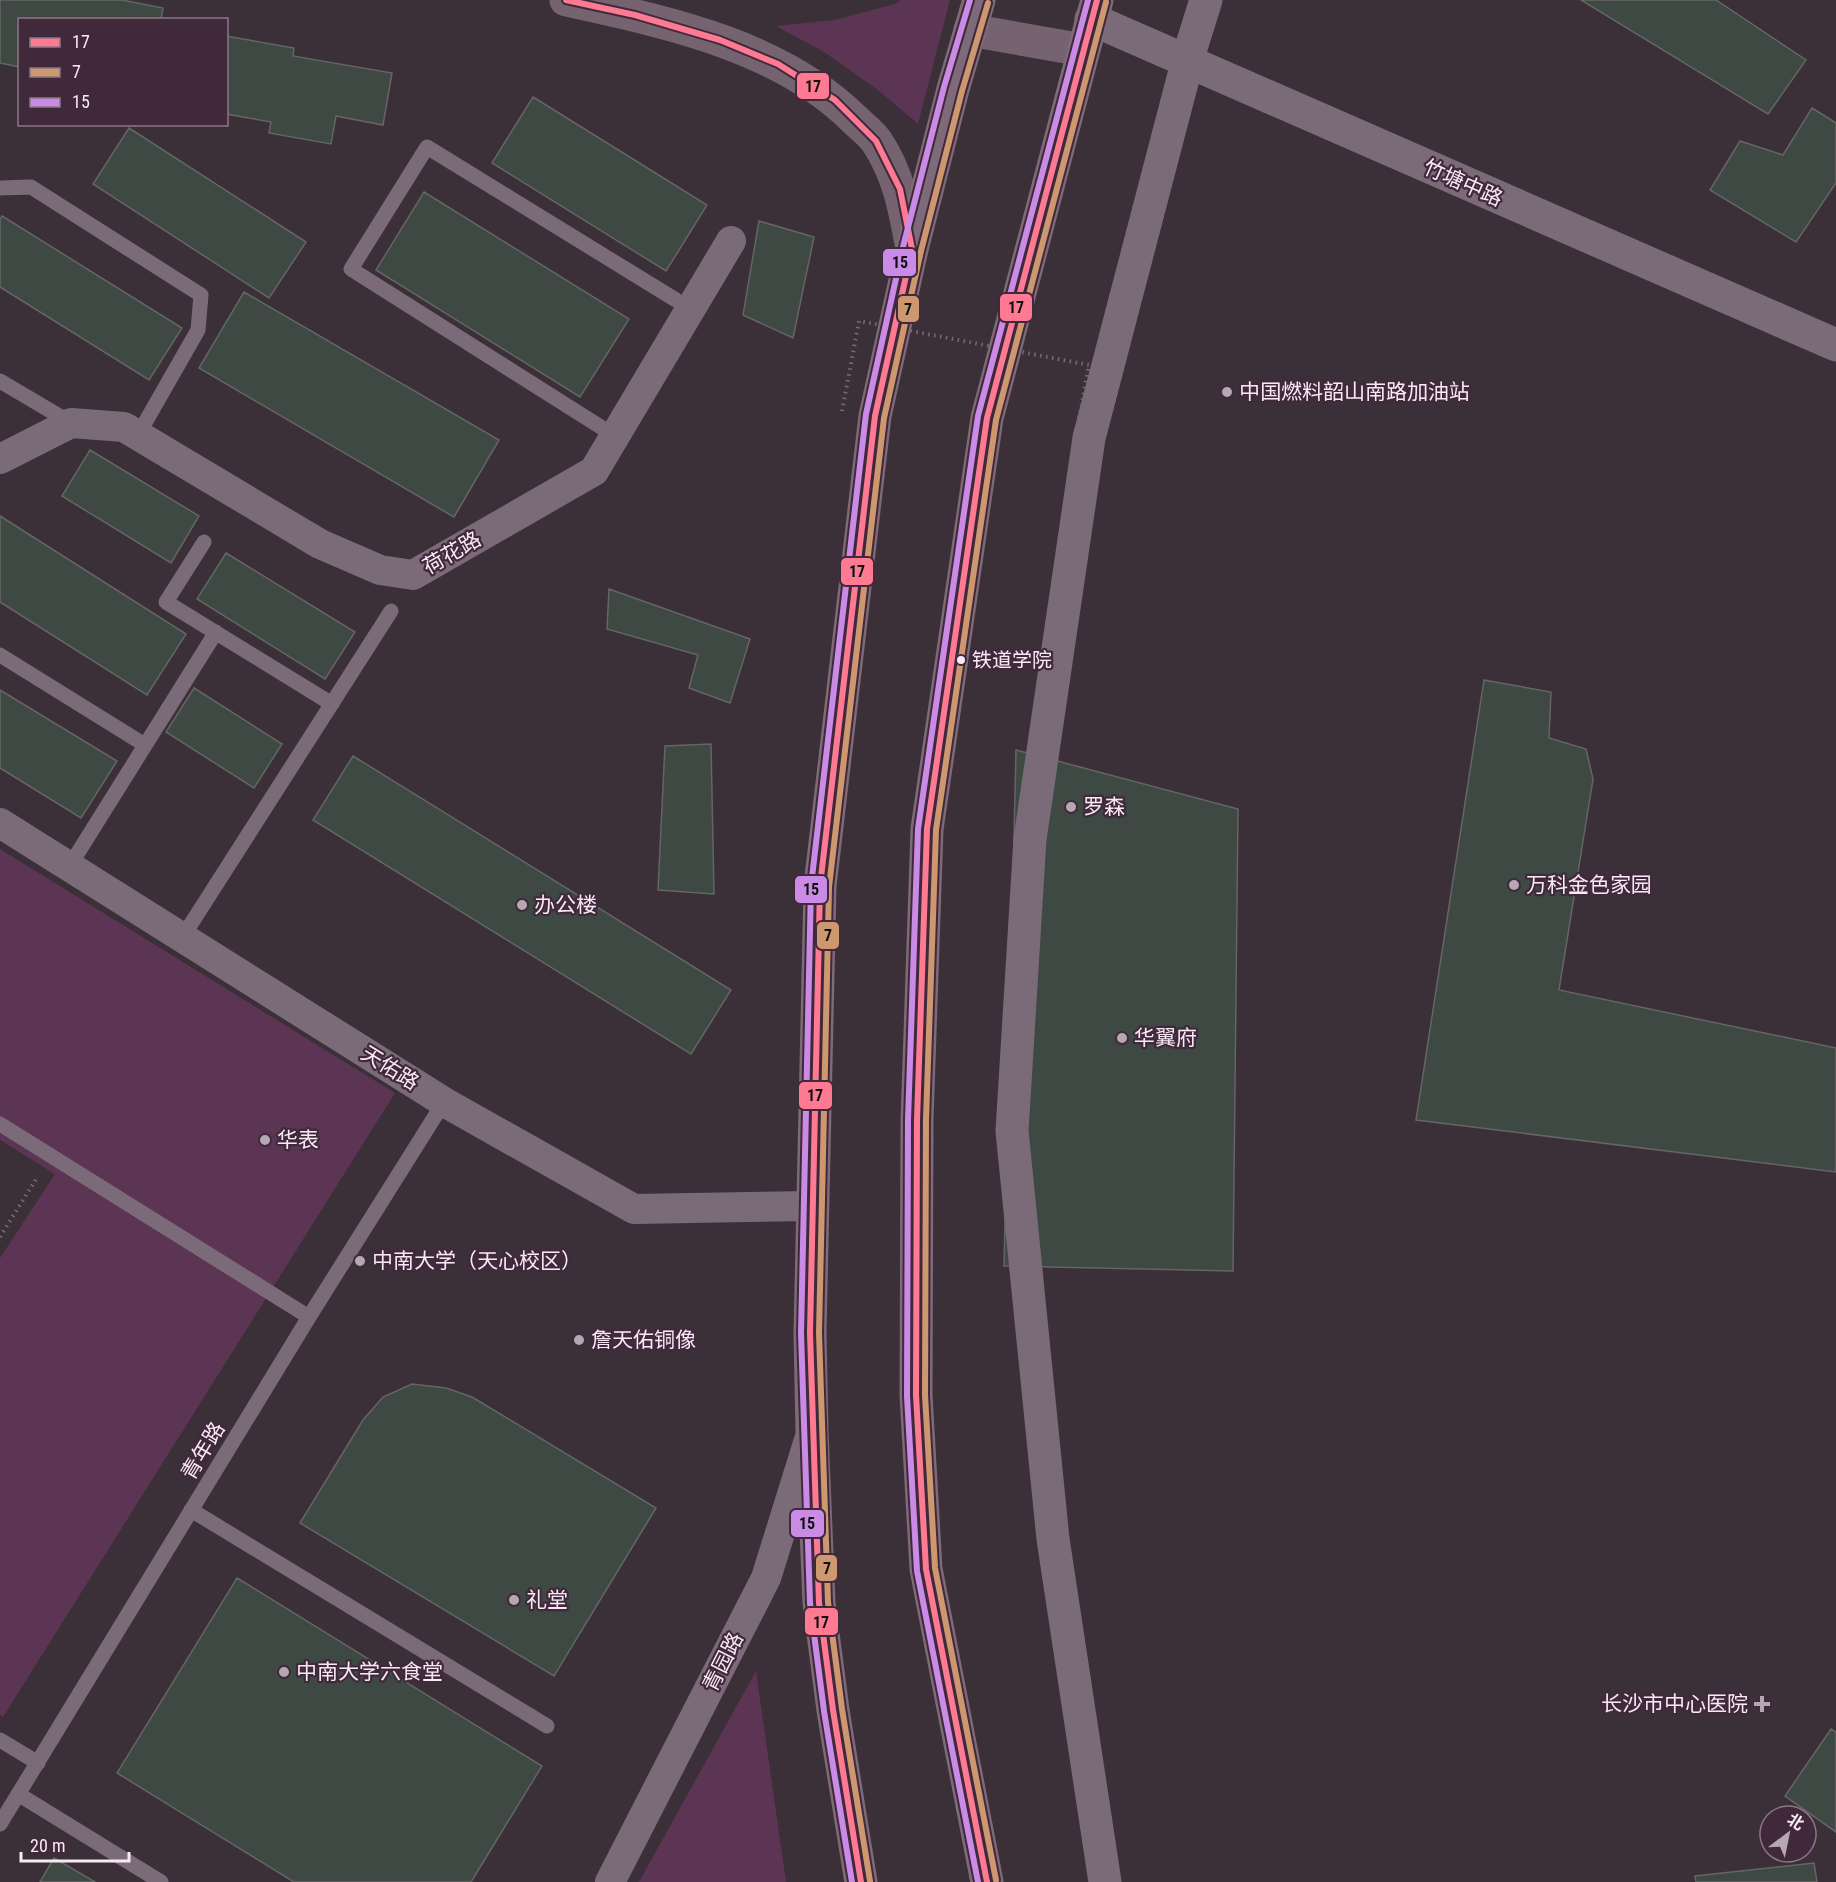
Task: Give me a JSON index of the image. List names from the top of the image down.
{
  "streets": {
    "street": [
      "竹塘中路",
      "荷花路",
      "天佑路",
      "青园路"
    ],
    "lane": ["青年路"]
  },
  "crossings": [
    ["天佑路", "青年路"]
  ],
  "places": {
    "other": [
      "中国燃料韶山南路加油站",
      "铁道学院",
      "罗森",
      "万科金色家园",
      "办公楼",
      "华翼府",
      "华表",
      "中南大学（天心校区）",
      "詹天佑铜像",
      "礼堂",
      "中南大学六食堂"
    ],
    "health": ["长沙市中心医院"]
  },
  "lines": ["transit line 17", "transit line 15", "transit line 7"],
  "legend": ["17", "7", "15"],
  "scale_bar": "20 m",
  "north": "top right"
}
